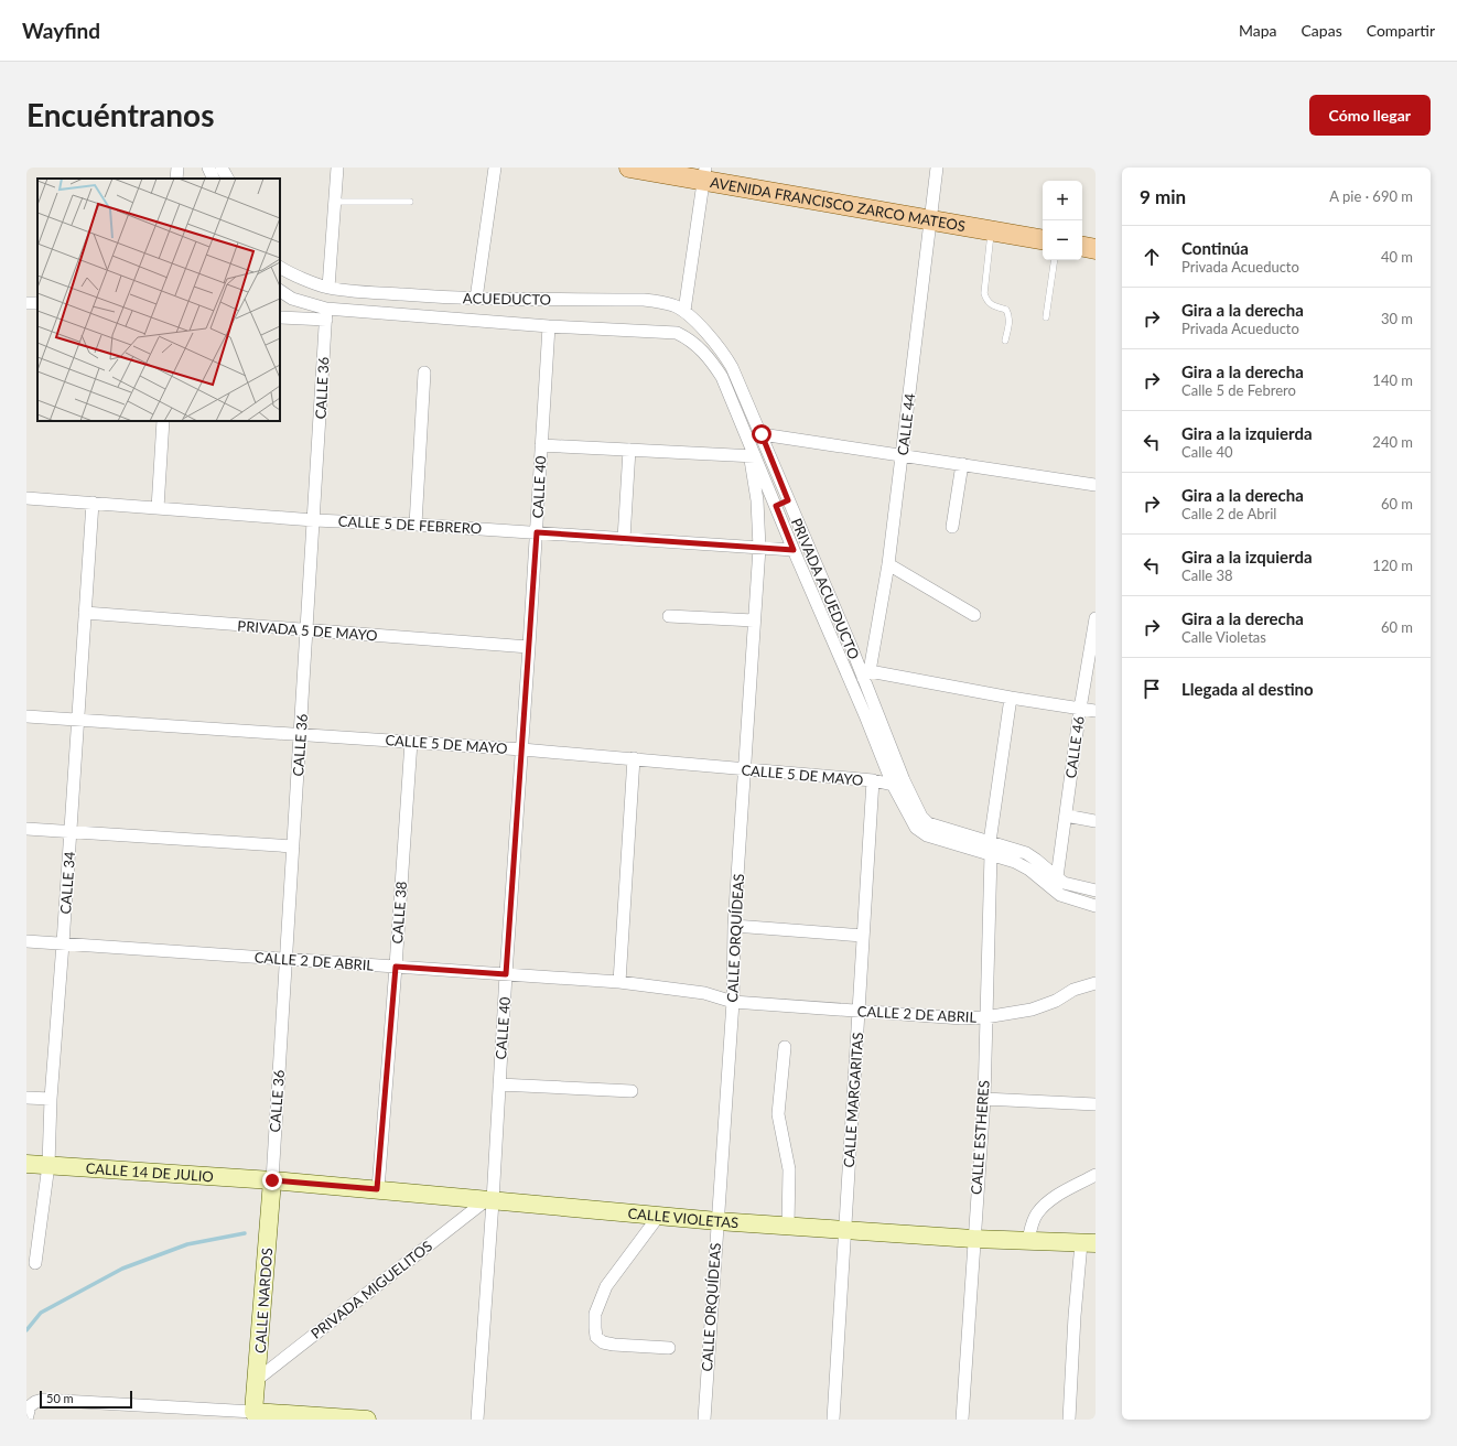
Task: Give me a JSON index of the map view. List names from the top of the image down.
{
  "streets": {
    "main road": ["AVENIDA FRANCISCO ZARCO MATEOS"],
    "street": [
      "ACUEDUCTO",
      "CALLE 36",
      "CALLE 44",
      "CALLE 40",
      "CALLE 5 DE FEBRERO",
      "PRIVADA ACUEDUCTO",
      "PRIVADA 5 DE MAYO",
      "CALLE 5 DE MAYO",
      "CALLE 46",
      "CALLE 34",
      "CALLE 38",
      "CALLE ORQUÍDEAS",
      "CALLE 2 DE ABRIL",
      "CALLE MARGARITAS",
      "CALLE ESTHERES",
      "CALLE 14 DE JULIO",
      "CALLE VIOLETAS",
      "PRIVADA MIGUELITOS",
      "CALLE NARDOS"
    ]
  },
  "crossings": [
    ["AVENIDA FRANCISCO ZARCO MATEOS", "CALLE 44"],
    ["ACUEDUCTO", "CALLE 36"],
    ["ACUEDUCTO", "CALLE 40"],
    ["ACUEDUCTO", "PRIVADA ACUEDUCTO"],
    ["CALLE 36", "CALLE 5 DE FEBRERO"],
    ["CALLE 36", "PRIVADA 5 DE MAYO"],
    ["CALLE 36", "CALLE 5 DE MAYO"],
    ["CALLE 36", "CALLE 2 DE ABRIL"],
    ["CALLE 36", "CALLE 14 DE JULIO"],
    ["CALLE 36", "CALLE VIOLETAS"],
    ["CALLE 36", "CALLE NARDOS"],
    ["CALLE 44", "PRIVADA ACUEDUCTO"],
    ["CALLE 40", "CALLE 5 DE FEBRERO"],
    ["CALLE 40", "PRIVADA 5 DE MAYO"],
    ["CALLE 40", "CALLE 5 DE MAYO"],
    ["CALLE 40", "CALLE 2 DE ABRIL"],
    ["CALLE 40", "CALLE VIOLETAS"],
    ["CALLE 40", "PRIVADA MIGUELITOS"],
    ["CALLE 5 DE FEBRERO", "PRIVADA ACUEDUCTO"],
    ["CALLE 5 DE FEBRERO", "CALLE 34"],
    ["CALLE 5 DE FEBRERO", "CALLE ORQUÍDEAS"],
    ["PRIVADA ACUEDUCTO", "CALLE 5 DE MAYO"],
    ["PRIVADA ACUEDUCTO", "CALLE ORQUÍDEAS"],
    ["PRIVADA 5 DE MAYO", "CALLE 34"],
    ["CALLE 5 DE MAYO", "CALLE 34"],
    ["CALLE 5 DE MAYO", "CALLE 38"],
    ["CALLE 5 DE MAYO", "CALLE ORQUÍDEAS"],
    ["CALLE 5 DE MAYO", "CALLE MARGARITAS"],
    ["CALLE 34", "CALLE 2 DE ABRIL"],
    ["CALLE 34", "CALLE 14 DE JULIO"],
    ["CALLE 38", "CALLE 2 DE ABRIL"],
    ["CALLE 38", "CALLE VIOLETAS"],
    ["CALLE ORQUÍDEAS", "CALLE 2 DE ABRIL"],
    ["CALLE ORQUÍDEAS", "CALLE VIOLETAS"],
    ["CALLE 2 DE ABRIL", "CALLE MARGARITAS"],
    ["CALLE 2 DE ABRIL", "CALLE ESTHERES"],
    ["CALLE MARGARITAS", "CALLE VIOLETAS"],
    ["CALLE ESTHERES", "CALLE VIOLETAS"],
    ["CALLE 14 DE JULIO", "CALLE VIOLETAS"],
    ["CALLE 14 DE JULIO", "CALLE NARDOS"],
    ["CALLE VIOLETAS", "PRIVADA MIGUELITOS"],
    ["CALLE VIOLETAS", "CALLE NARDOS"],
    ["PRIVADA MIGUELITOS", "CALLE NARDOS"]
  ],
  "scale_bar": "50 m",
  "page": {
    "header": "Wayfind",
    "nav": ["Mapa", "Capas", "Compartir"],
    "buttons": "Cómo llegar",
    "title": "Encuéntranos",
    "heading": ["9 min", "A pie · 690 m"],
    "map_buttons": ["+", "−"],
    "list": [
      ["Continúa", "Privada Acueducto", "40 m"],
      ["Gira a la derecha", "Privada Acueducto", "30 m"],
      ["Gira a la derecha", "Calle 5 de Febrero", "140 m"],
      ["Gira a la izquierda", "Calle 40", "240 m"],
      ["Gira a la derecha", "Calle 2 de Abril", "60 m"],
      ["Gira a la izquierda", "Calle 38", "120 m"],
      ["Gira a la derecha", "Calle Violetas", "60 m"],
      "Llegada al destino"
    ],
    "scale": "50 m"
  }
}
